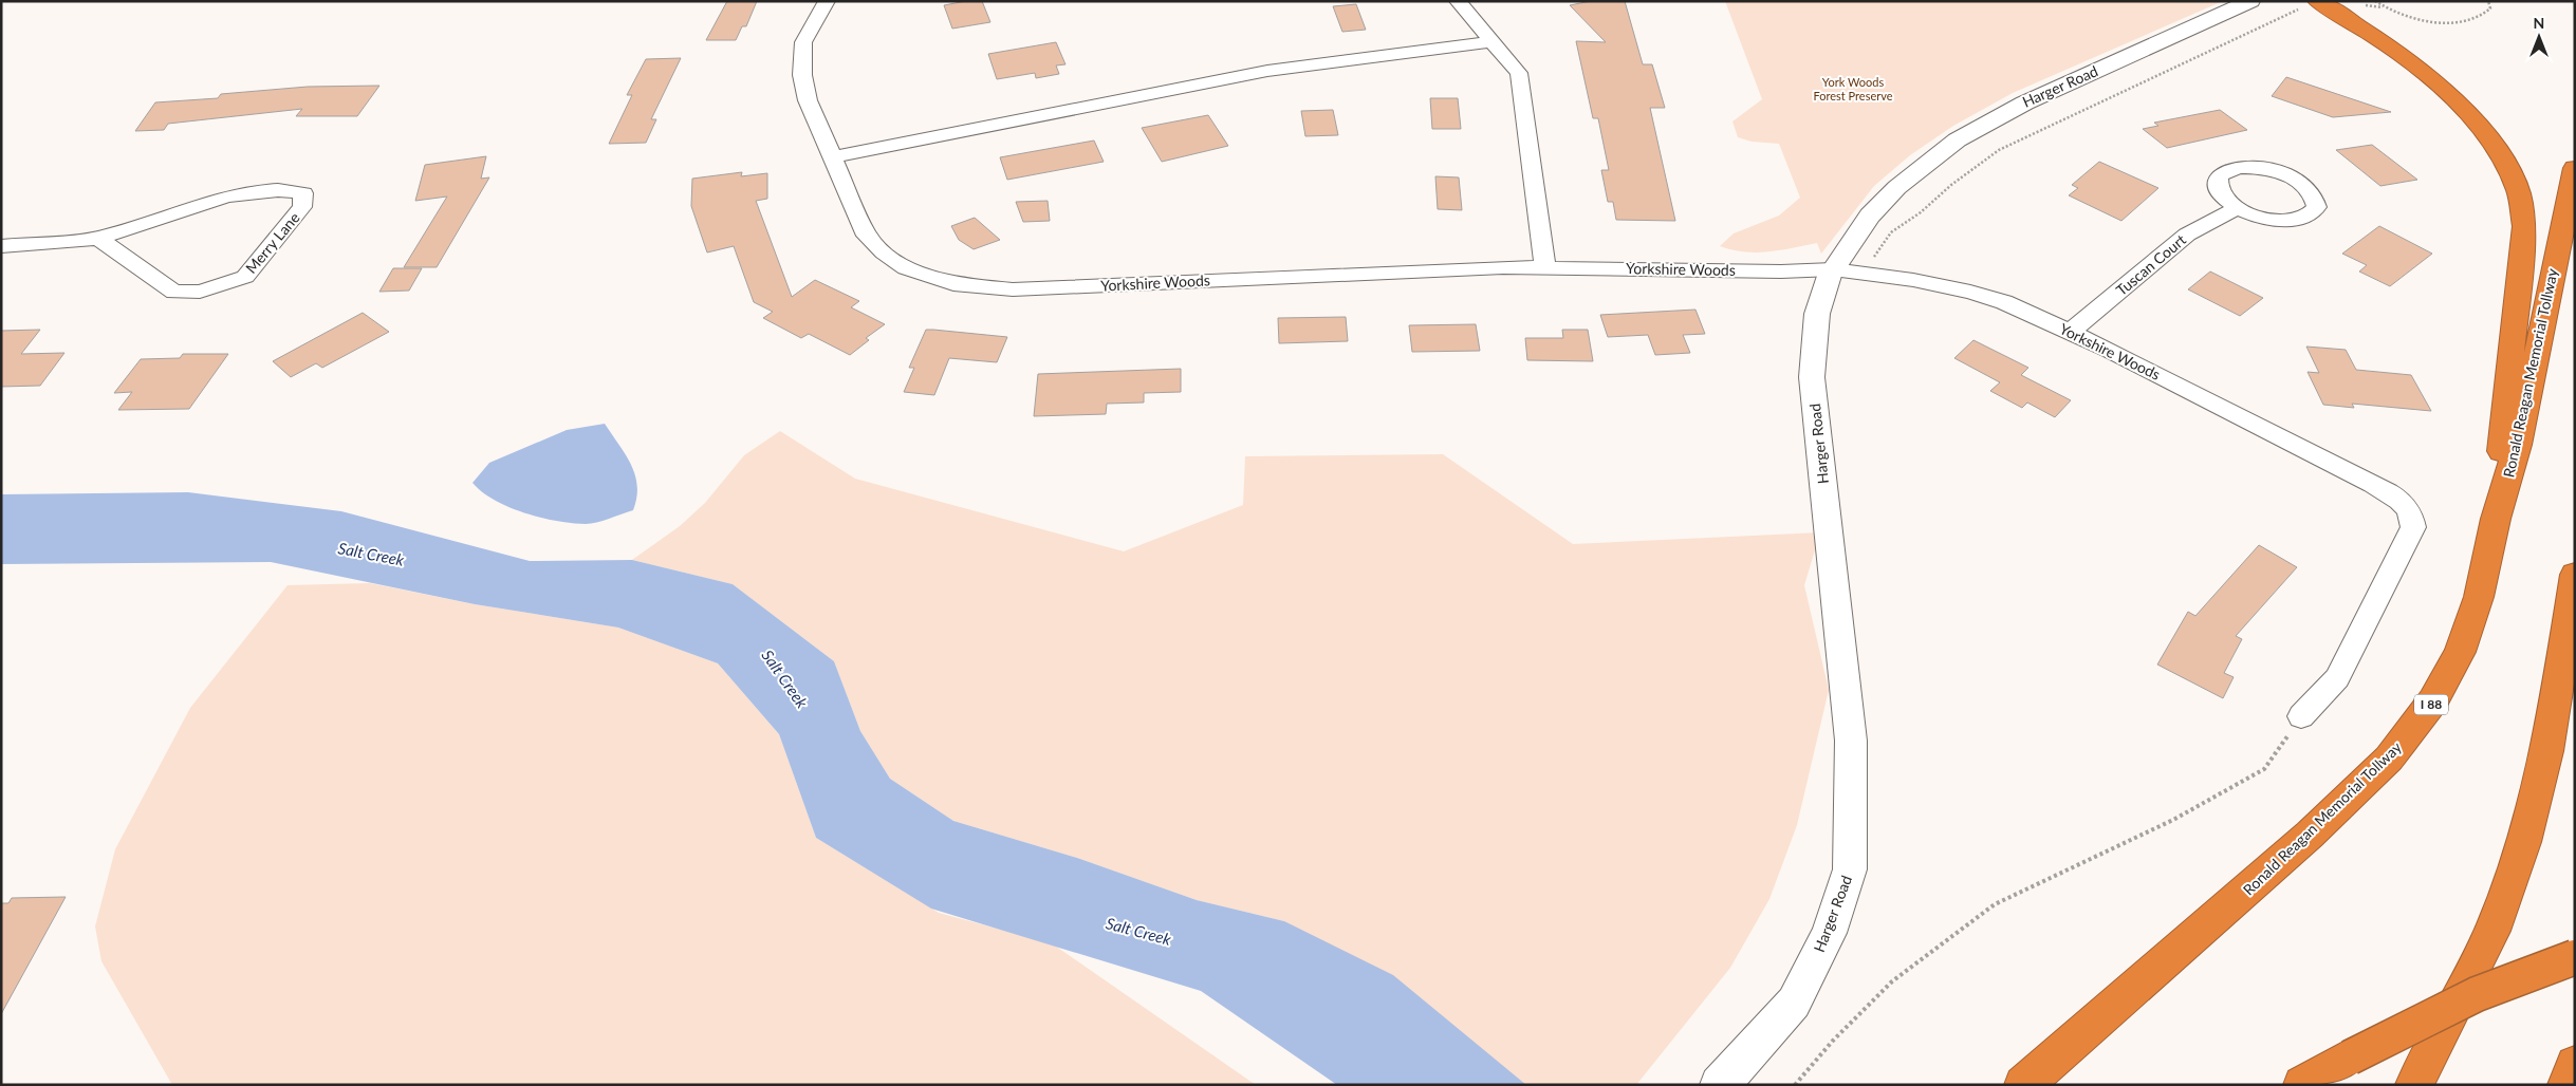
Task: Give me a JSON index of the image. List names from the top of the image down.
{
  "streets": {
    "highway": ["Ronald Reagan Memorial Tollway", "I 88"],
    "street": [
      "Harger Road",
      "Merry Lane",
      "Tuscan Court",
      "Yorkshire Woods"
    ]
  },
  "crossings": [
    ["Harger Road", "Yorkshire Woods"],
    ["Tuscan Court", "Yorkshire Woods"]
  ],
  "water": ["Salt Creek"],
  "parks": ["York Woods Forest Preserve"],
  "north": "top"
}
